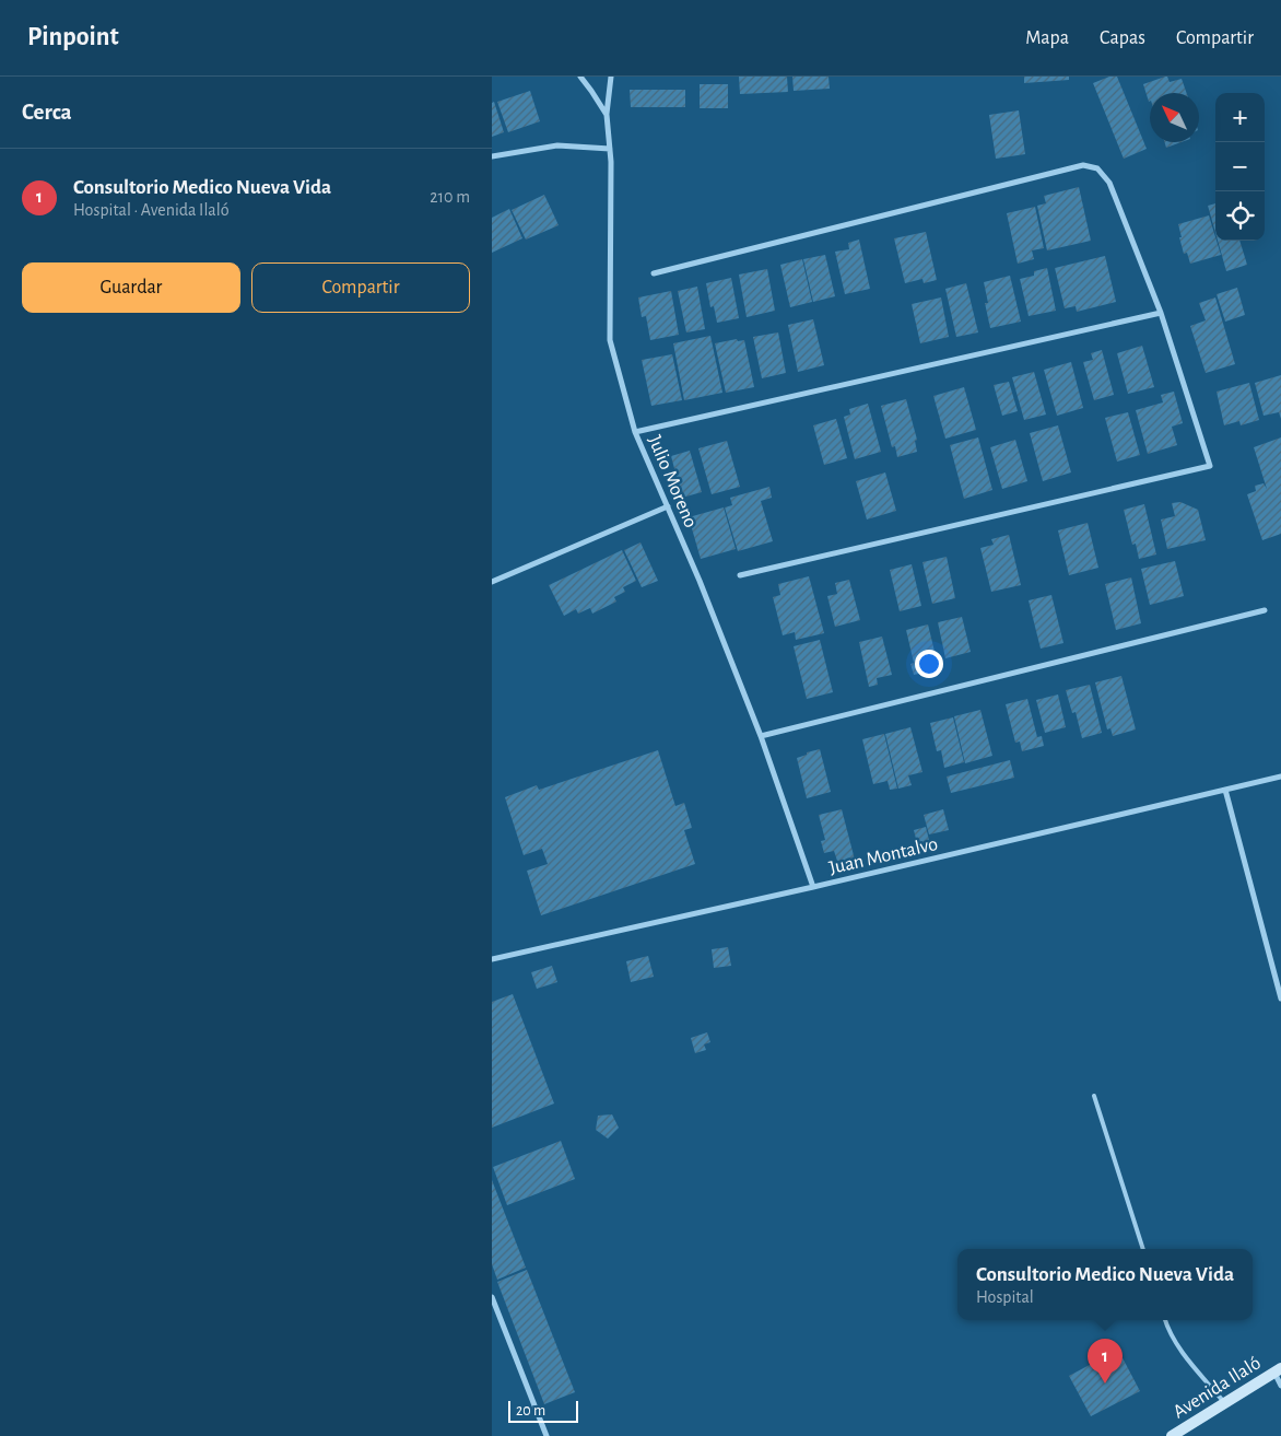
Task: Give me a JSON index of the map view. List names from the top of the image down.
{
  "streets": {
    "main road": ["Avenida Ilaló"],
    "street": ["Julio Moreno", "Juan Montalvo"]
  },
  "crossings": [
    ["Julio Moreno", "Juan Montalvo"]
  ],
  "scale_bar": "20 m",
  "north": "top left",
  "page": {
    "header": "Pinpoint",
    "nav": ["Mapa", "Capas", "Compartir"],
    "heading": "Cerca",
    "map_buttons": ["+", "−"],
    "list": [
      {
        "mark": "1",
        "name": "Consultorio Medico Nueva Vida",
        "note": "Hospital · Avenida Ilaló",
        "value": "210 m"
      }
    ],
    "buttons": ["Guardar", "Compartir"],
    "popup": ["Consultorio Medico Nueva Vida", "Hospital"],
    "pins": "1",
    "scale": "20 m"
  }
}
